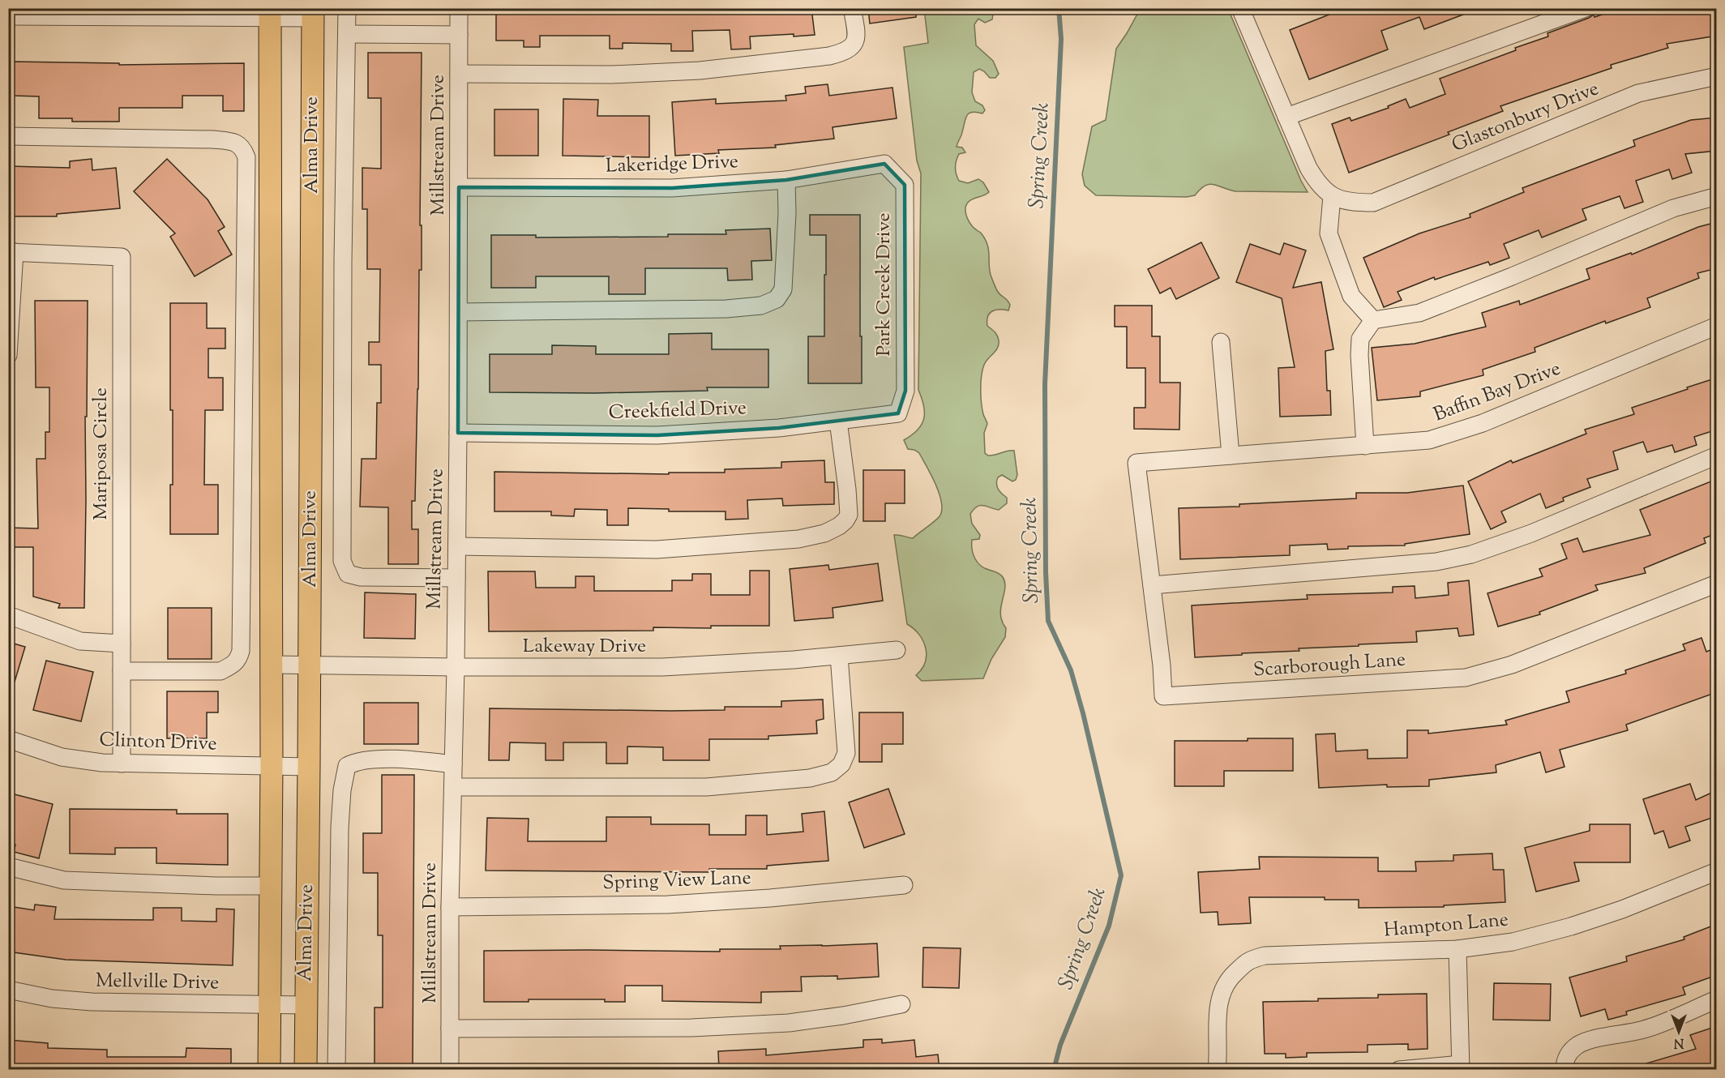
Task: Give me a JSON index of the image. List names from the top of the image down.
{
  "streets": {
    "main road": ["Alma Drive"],
    "street": [
      "Glastonbury Drive",
      "Millstream Drive",
      "Lakeridge Drive",
      "Park Creek Drive",
      "Baffin Bay Drive",
      "Creekfield Drive",
      "Mariposa Circle",
      "Lakeway Drive",
      "Scarborough Lane",
      "Clinton Drive",
      "Spring View Lane",
      "Hampton Lane",
      "Mellville Drive"
    ]
  },
  "crossings": [
    ["Alma Drive", "Lakeway Drive"],
    ["Alma Drive", "Clinton Drive"],
    ["Alma Drive", "Mellville Drive"],
    ["Millstream Drive", "Lakeridge Drive"],
    ["Millstream Drive", "Creekfield Drive"],
    ["Millstream Drive", "Lakeway Drive"],
    ["Millstream Drive", "Spring View Lane"],
    ["Lakeridge Drive", "Park Creek Drive"],
    ["Park Creek Drive", "Creekfield Drive"],
    ["Baffin Bay Drive", "Scarborough Lane"],
    ["Mariposa Circle", "Clinton Drive"]
  ],
  "water": ["Spring Creek"],
  "north": "bottom"
}
